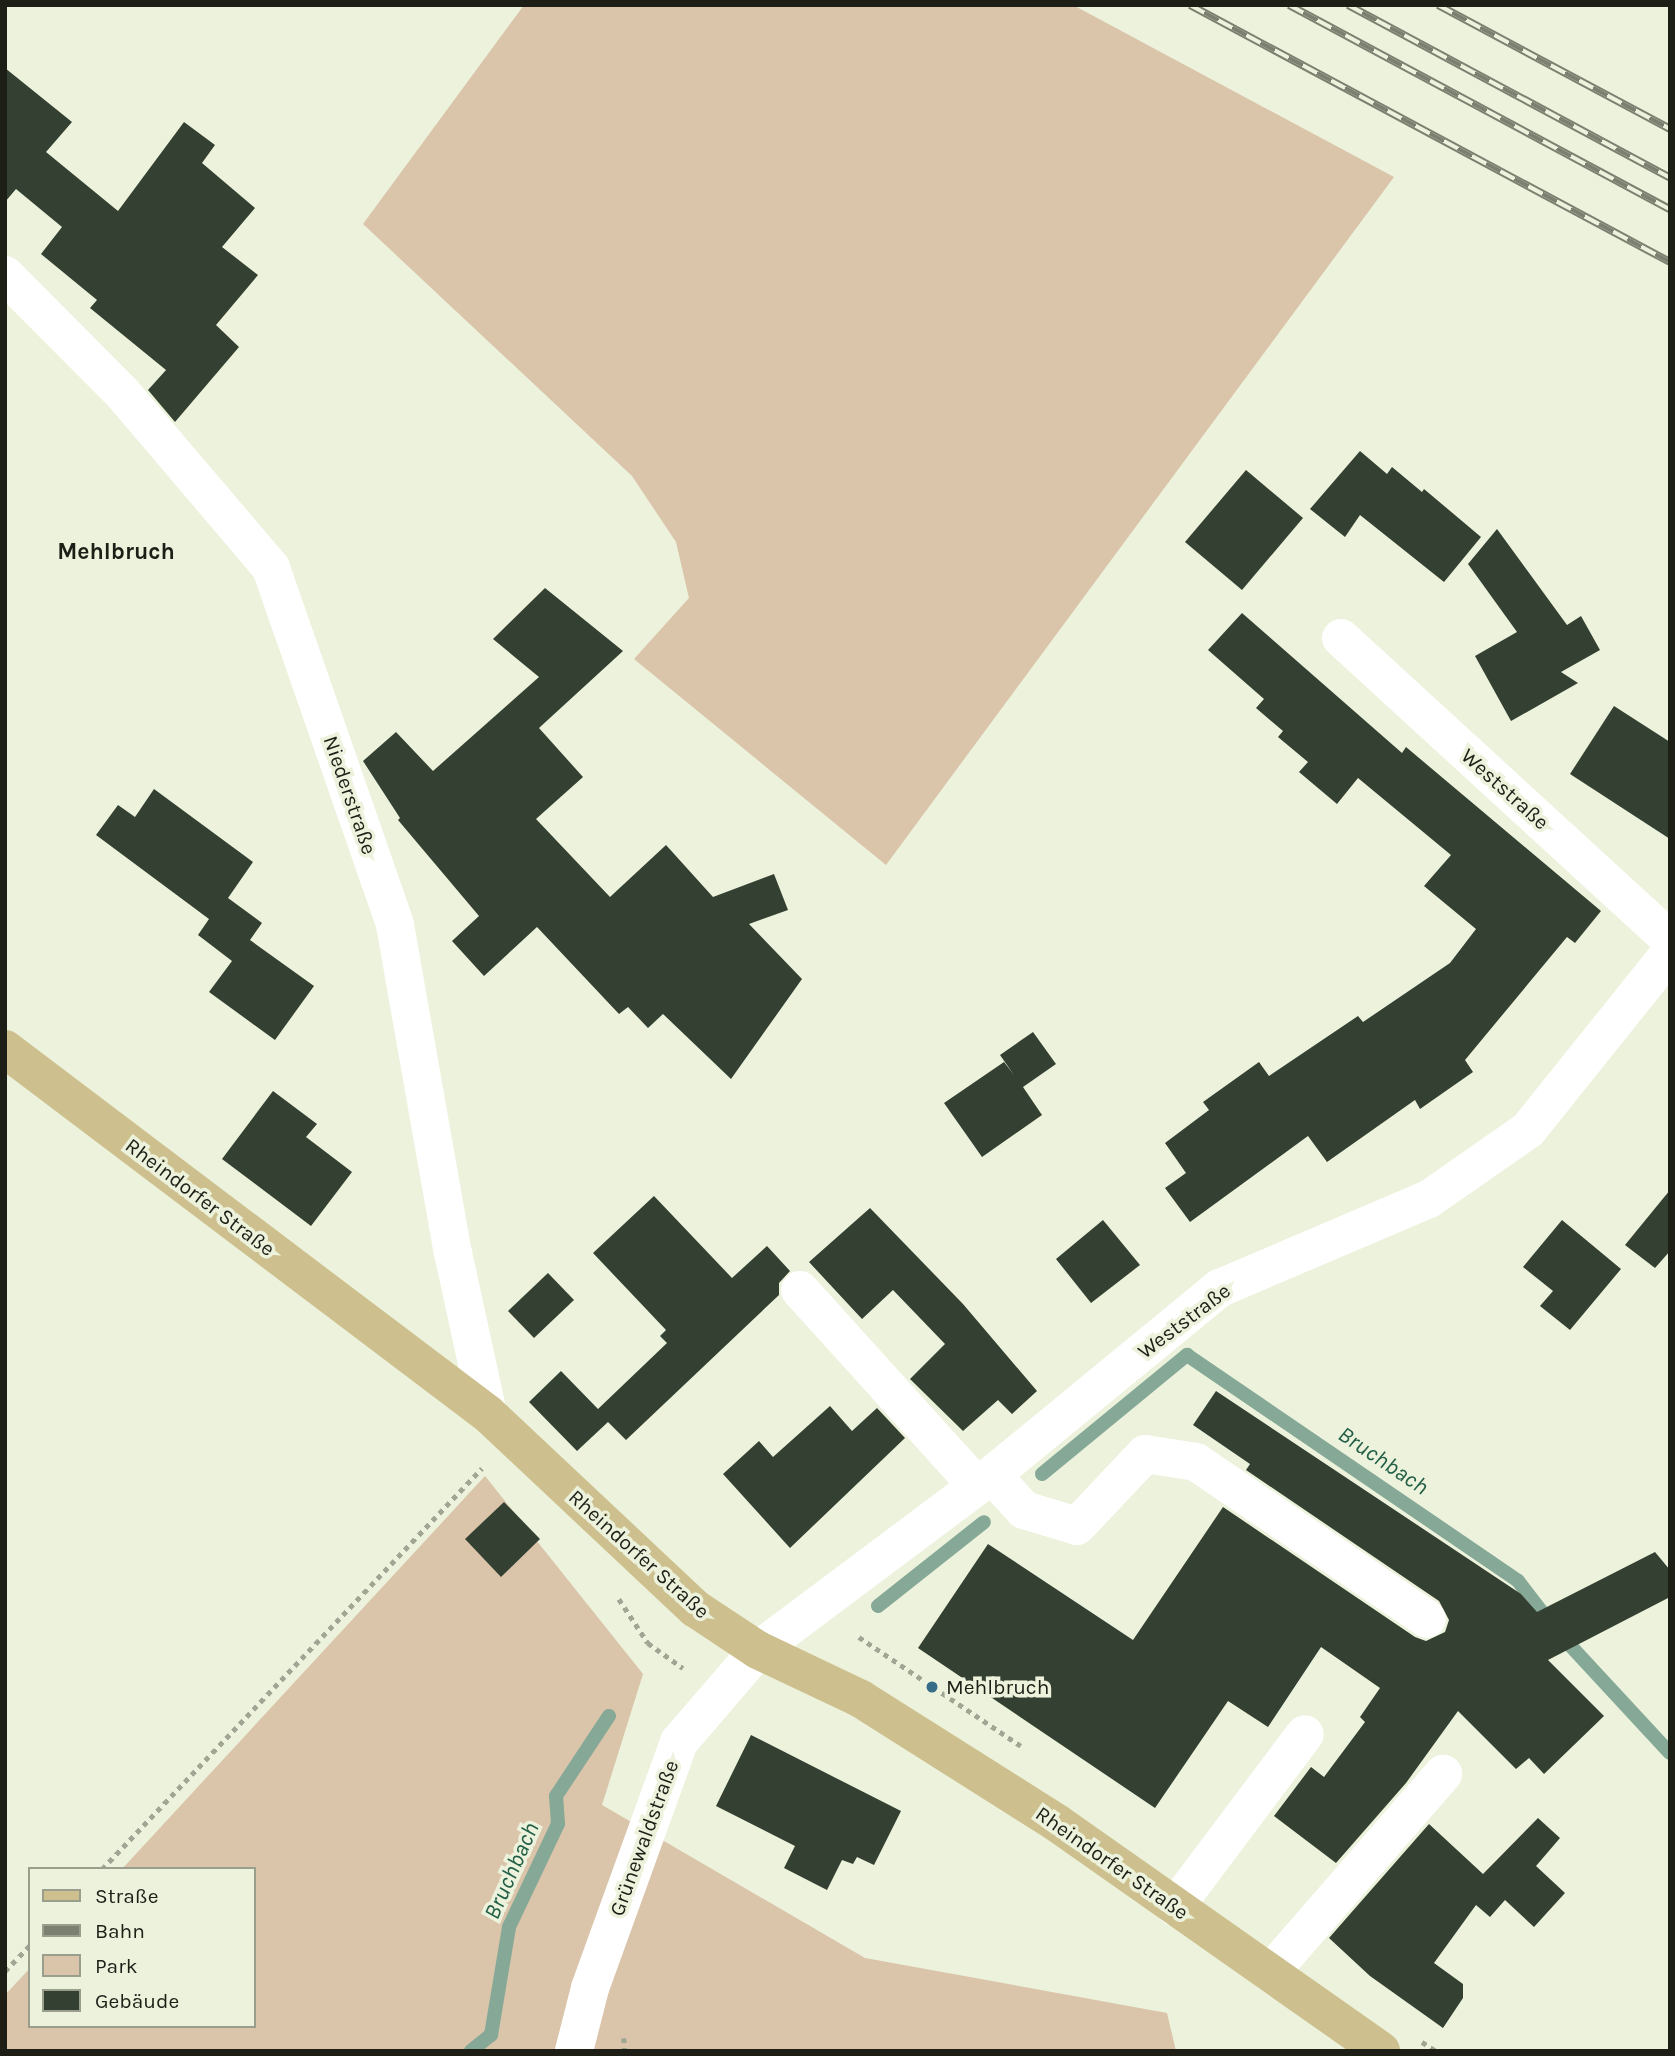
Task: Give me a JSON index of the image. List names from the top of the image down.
{
  "streets": {
    "main road": ["Rheindorfer Straße"],
    "street": ["Weststraße", "Niederstraße", "Grünewaldstraße"]
  },
  "crossings": [
    ["Weststraße", "Rheindorfer Straße"],
    ["Weststraße", "Grünewaldstraße"],
    ["Niederstraße", "Rheindorfer Straße"],
    ["Rheindorfer Straße", "Grünewaldstraße"]
  ],
  "districts": ["Mehlbruch"],
  "water": ["Bruchbach"],
  "places": ["Mehlbruch"],
  "legend": [
    "Straße",
    "Bahn",
    "Park",
    "Gebäude"
  ]
}
